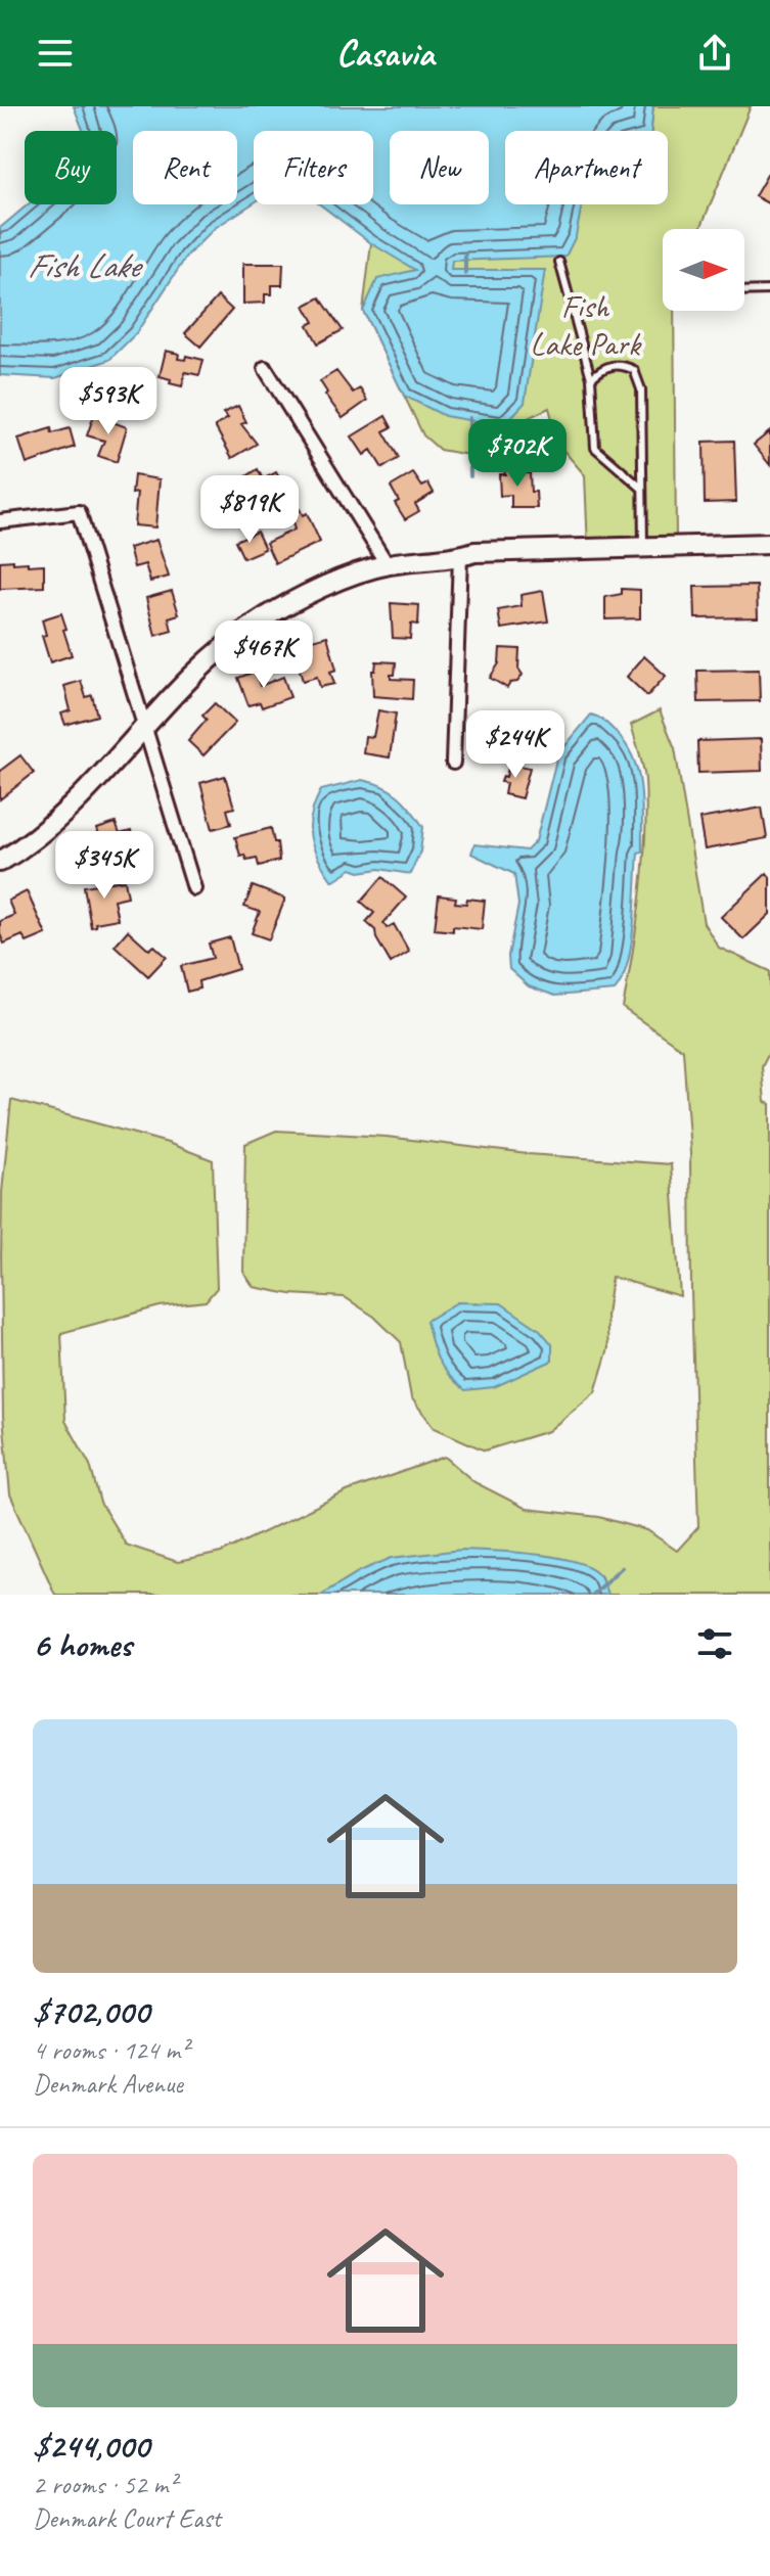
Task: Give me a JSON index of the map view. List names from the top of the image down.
{
  "water": ["Fish Lake"],
  "parks": ["Fish Lake Park"],
  "north": "right",
  "page": {
    "header": "Casavia",
    "chip": [
      "Buy",
      "Rent",
      "Filters",
      "New",
      "Apartment"
    ],
    "price": [
      "$593K",
      "$702K",
      "$819K",
      "$467K",
      "$244K",
      "$345K"
    ],
    "heading": "6 homes",
    "list": [
      {
        "name": "$702,000",
        "note": "4 rooms · 124 m² · Denmark Avenue"
      },
      {
        "name": "$244,000",
        "note": "2 rooms · 52 m² · Denmark Court East"
      }
    ]
  }
}
